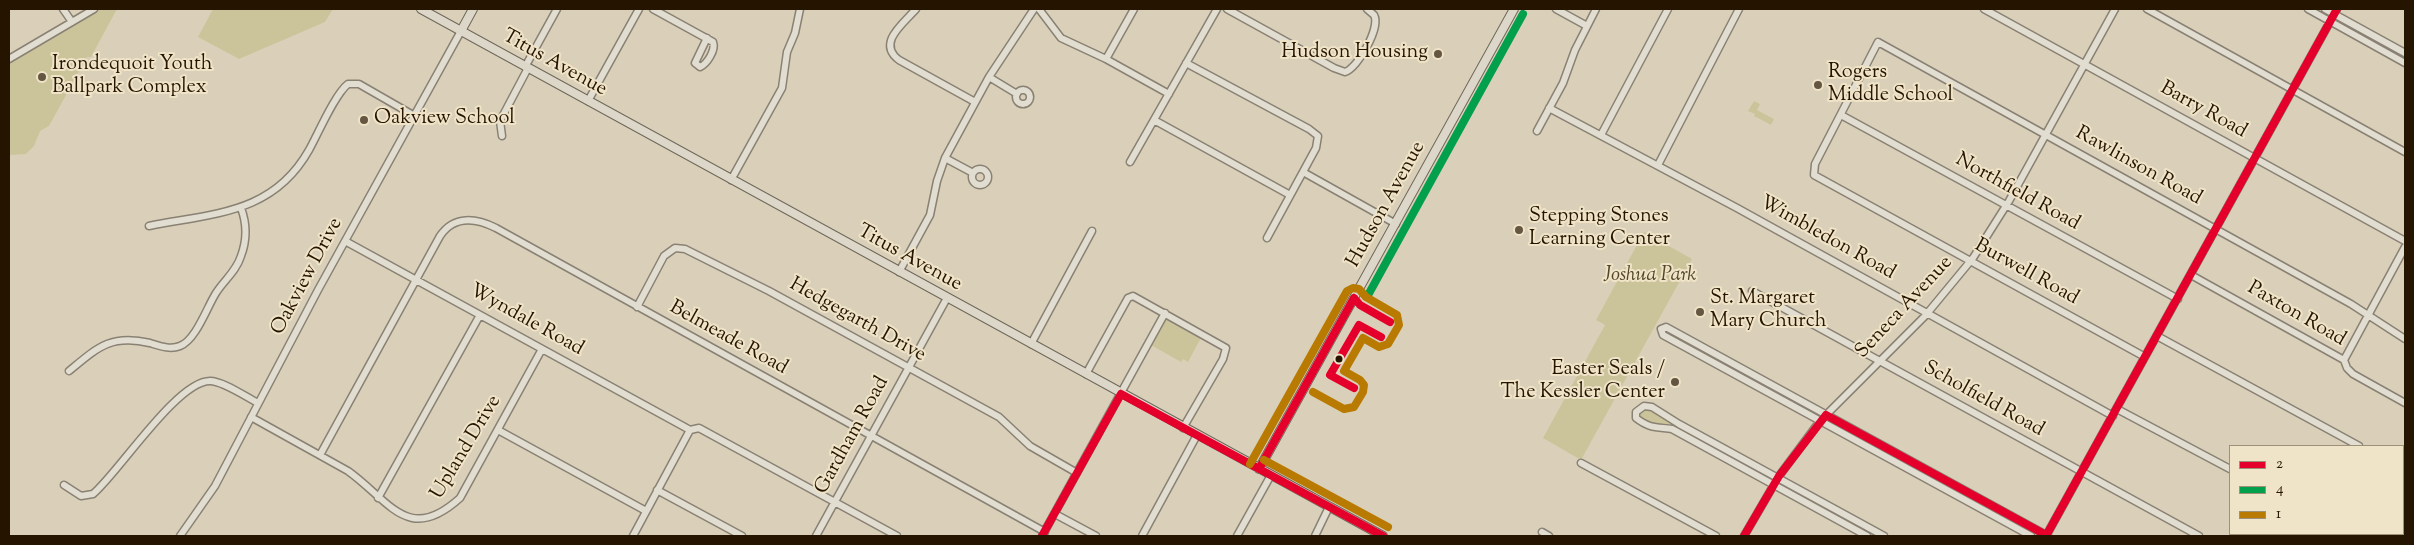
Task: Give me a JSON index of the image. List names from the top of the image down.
{
  "streets": {
    "main road": ["Titus Avenue", "Hudson Avenue"],
    "street": [
      "Barry Road",
      "Rawlinson Road",
      "Northfield Road",
      "Wimbledon Road",
      "Burwell Road",
      "Oakview Drive",
      "Seneca Avenue",
      "Paxton Road",
      "Wyndale Road",
      "Hedgegarth Drive",
      "Belmeade Road",
      "Scholfield Road",
      "Gardham Road",
      "Upland Drive"
    ]
  },
  "crossings": [
    ["Titus Avenue", "Hudson Avenue"],
    ["Titus Avenue", "Oakview Drive"],
    ["Titus Avenue", "Gardham Road"],
    ["Barry Road", "Seneca Avenue"],
    ["Rawlinson Road", "Northfield Road"],
    ["Rawlinson Road", "Burwell Road"],
    ["Rawlinson Road", "Seneca Avenue"],
    ["Northfield Road", "Burwell Road"],
    ["Northfield Road", "Seneca Avenue"],
    ["Wimbledon Road", "Seneca Avenue"],
    ["Burwell Road", "Seneca Avenue"],
    ["Oakview Drive", "Wyndale Road"],
    ["Seneca Avenue", "Scholfield Road"],
    ["Wyndale Road", "Belmeade Road"],
    ["Wyndale Road", "Upland Drive"],
    ["Hedgegarth Drive", "Belmeade Road"],
    ["Hedgegarth Drive", "Gardham Road"],
    ["Belmeade Road", "Gardham Road"]
  ],
  "parks": ["Joshua Park"],
  "places": [
    "Hudson Housing",
    "Irondequoit Youth Ballpark Complex",
    "Rogers Middle School",
    "Oakview School",
    "Stepping Stones Learning Center",
    "St. Margaret Mary Church",
    "Easter Seals / The Kessler Center"
  ],
  "lines": ["transit line 2", "transit line 4", "transit line 1"],
  "legend": ["2", "4", "1"]
}
